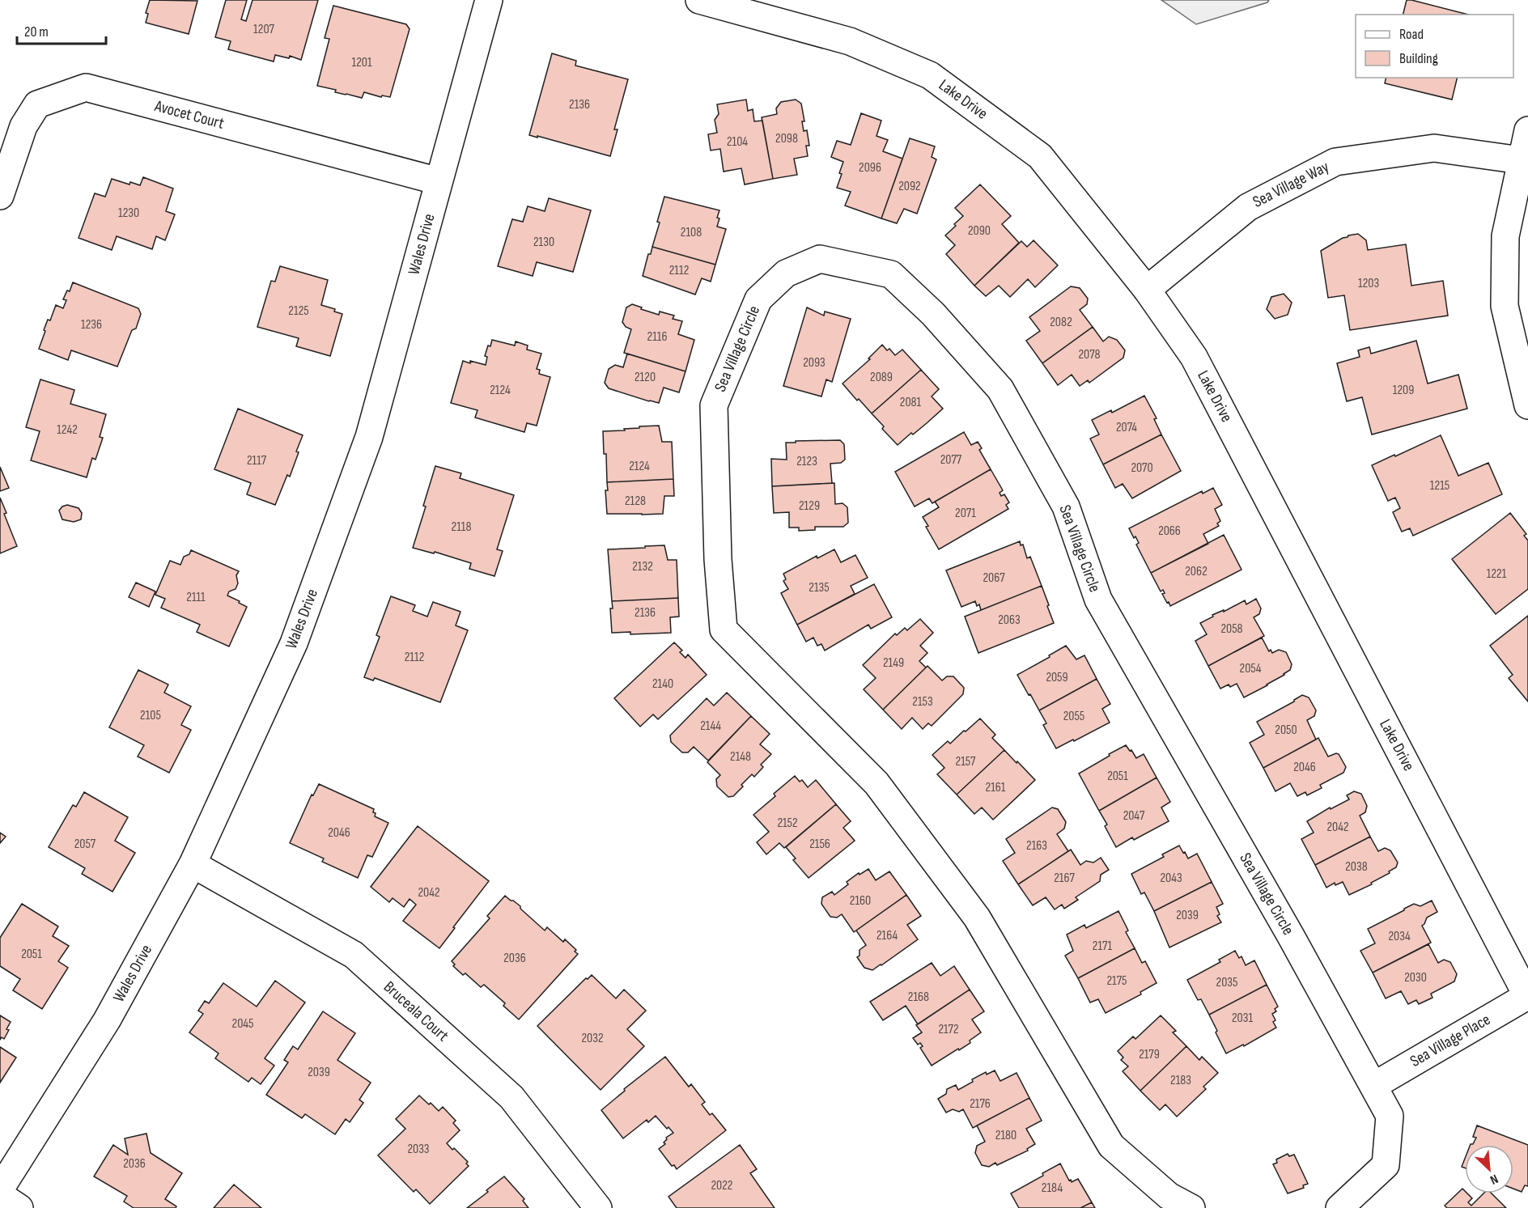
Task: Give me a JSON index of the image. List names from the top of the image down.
{
  "streets": {
    "street": [
      "Lake Drive",
      "Avocet Court",
      "Sea Village Way",
      "Wales Drive",
      "Sea Village Circle",
      "Bruceala Court",
      "Sea Village Place"
    ]
  },
  "crossings": [
    ["Lake Drive", "Sea Village Way"],
    ["Lake Drive", "Sea Village Place"],
    ["Avocet Court", "Wales Drive"],
    ["Wales Drive", "Bruceala Court"],
    ["Sea Village Circle", "Sea Village Place"]
  ],
  "house_numbers": [
    "1207",
    "1201",
    "2136",
    "2098",
    "2104",
    "2096",
    "2092",
    "1230",
    "2090",
    "2108",
    "2130",
    "2112",
    "1203",
    "2125",
    "2082",
    "1236",
    "2116",
    "2078",
    "2093",
    "2120",
    "2089",
    "2124",
    "1209",
    "2081",
    "2074",
    "1242",
    "2077",
    "2117",
    "2123",
    "2124",
    "2070",
    "1215",
    "2128",
    "2129",
    "2071",
    "2118",
    "2066",
    "2132",
    "2062",
    "1221",
    "2067",
    "2135",
    "2111",
    "2136",
    "2063",
    "2058",
    "2112",
    "2149",
    "2054",
    "2059",
    "2140",
    "2153",
    "2105",
    "2055",
    "2144",
    "2050",
    "2148",
    "2157",
    "2046",
    "2051",
    "2161",
    "2047",
    "2152",
    "2042",
    "2046",
    "2057",
    "2156",
    "2163",
    "2038",
    "2167",
    "2043",
    "2042",
    "2160",
    "2039",
    "2164",
    "2034",
    "2171",
    "2051",
    "2036",
    "2030",
    "2175",
    "2035",
    "2168",
    "2031",
    "2045",
    "2172",
    "2032",
    "2179",
    "2039",
    "2183",
    "2176",
    "2180",
    "2033",
    "2036",
    "2022",
    "2184"
  ],
  "legend": ["Road", "Building"],
  "scale_bar": "20 m",
  "north": "bottom right"
}
